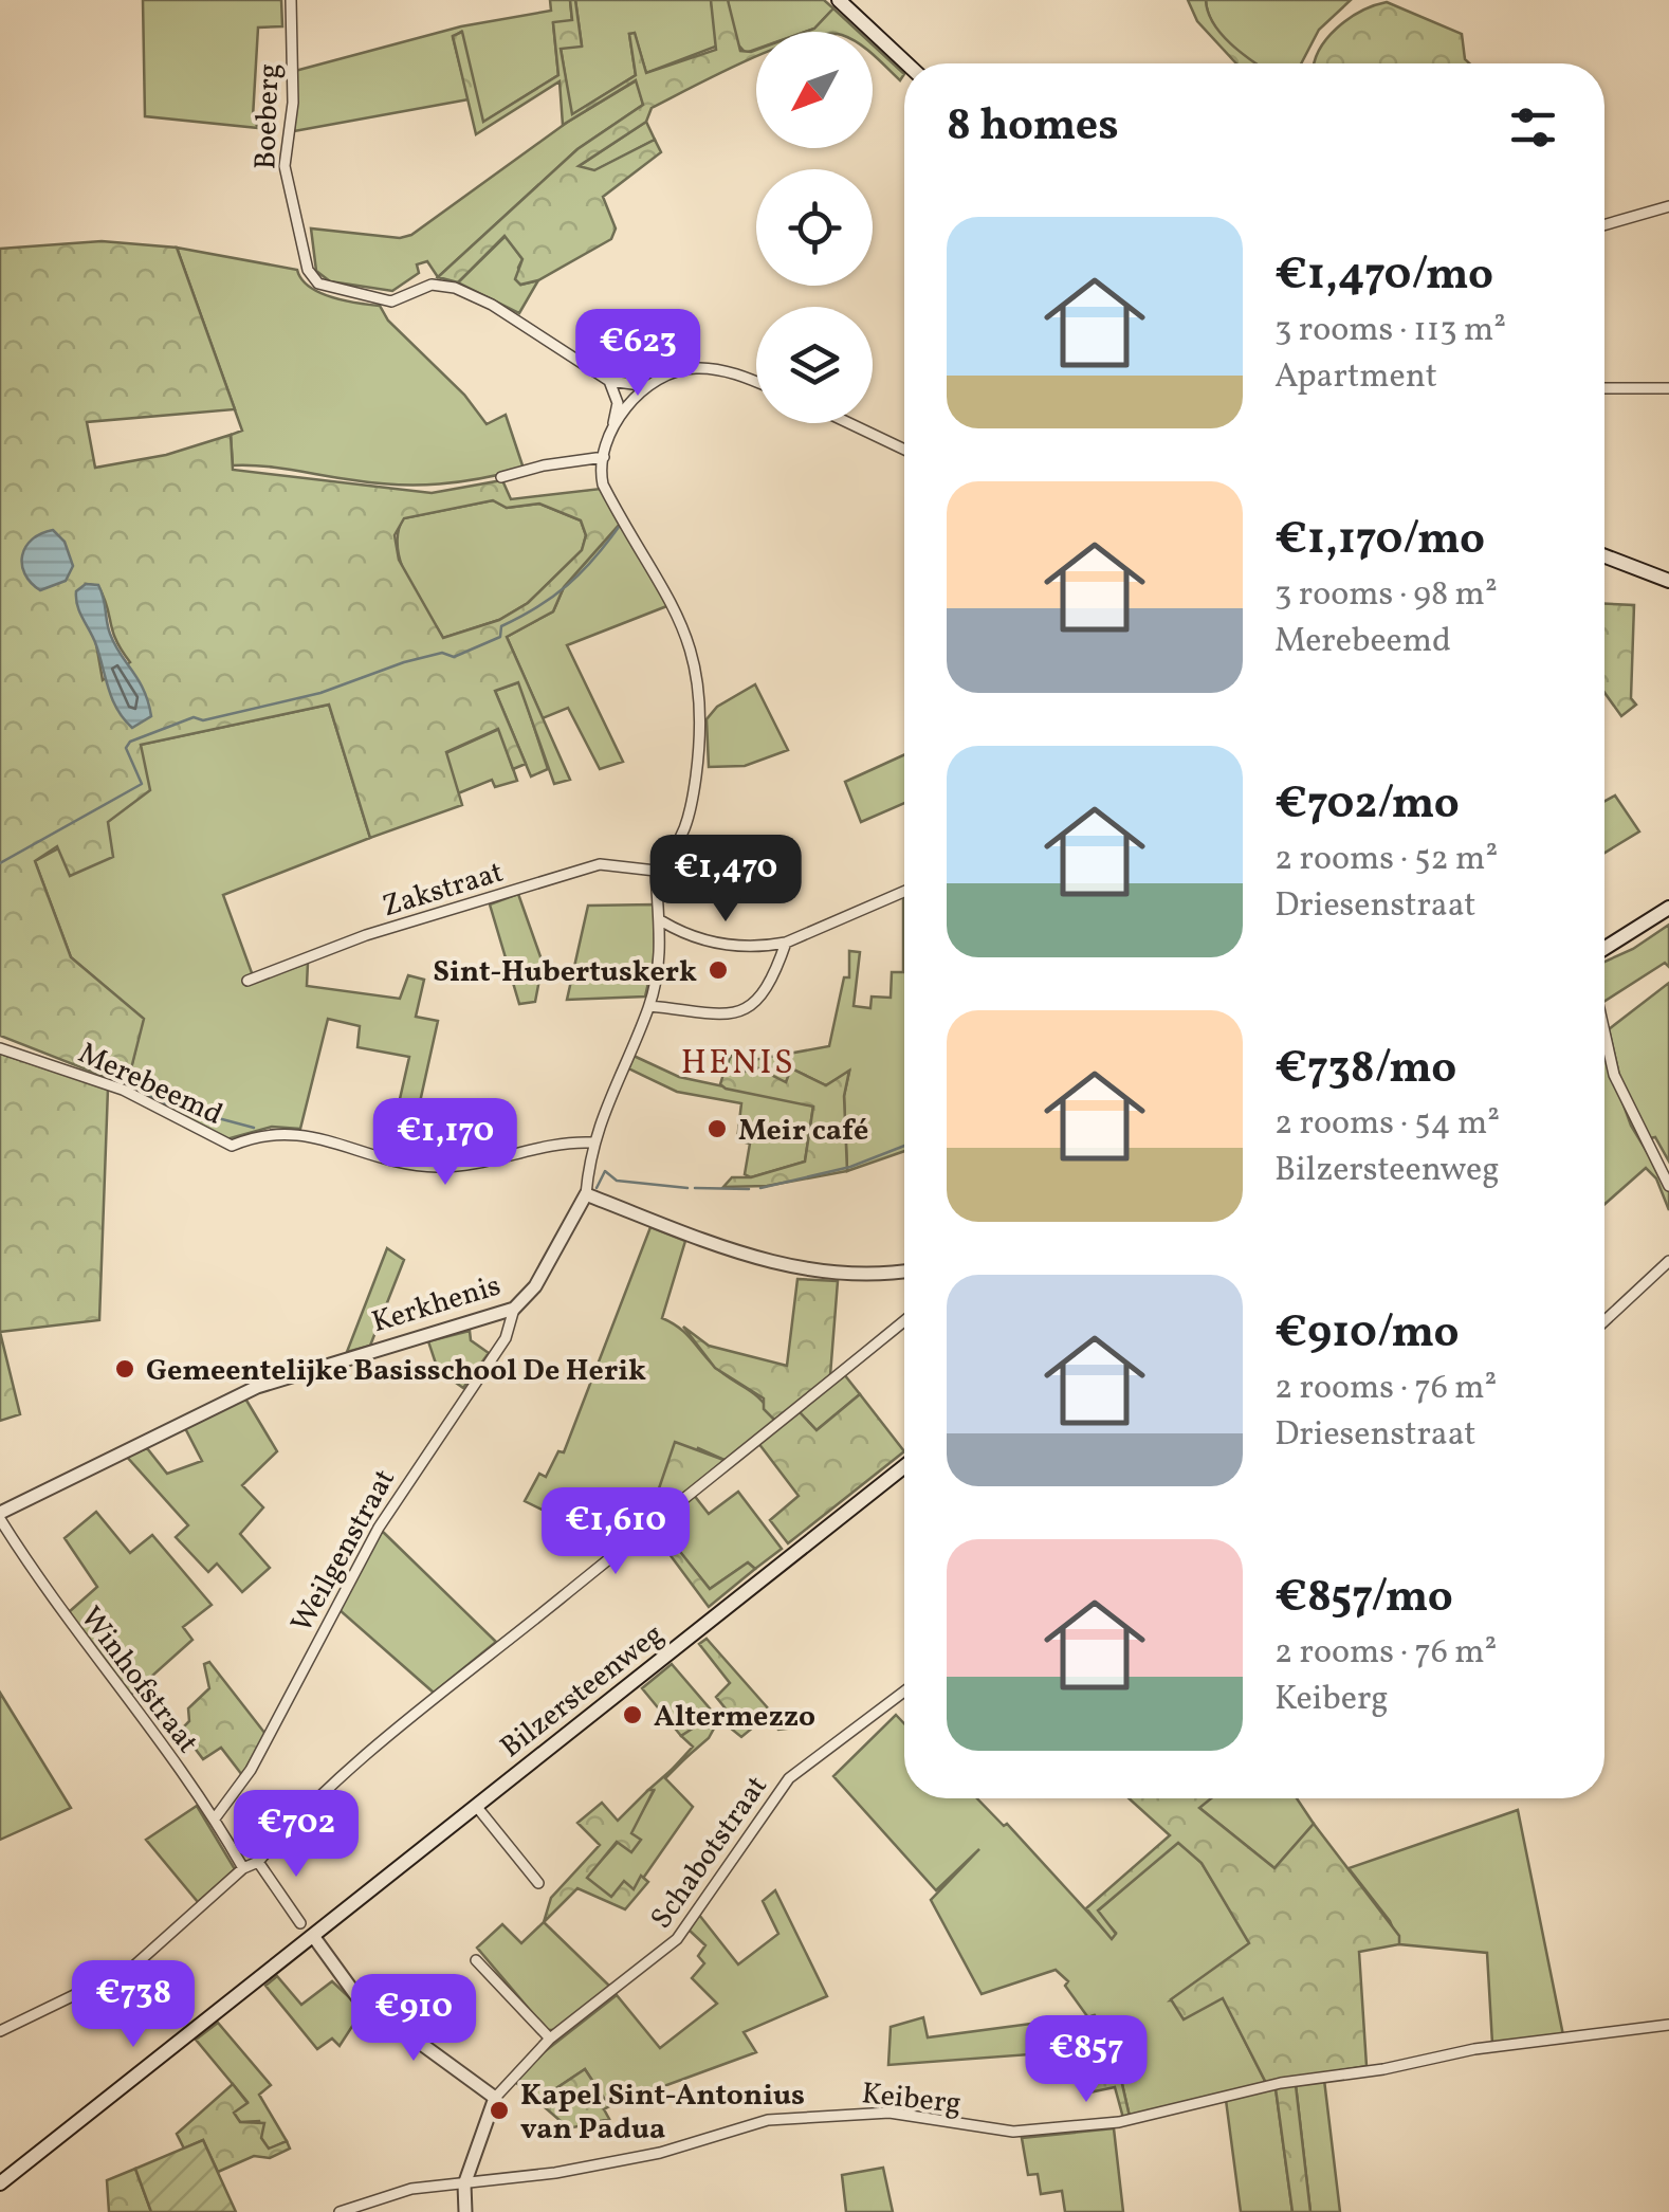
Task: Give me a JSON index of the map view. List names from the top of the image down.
{
  "streets": {
    "main road": ["Bilzersteenweg"],
    "street": [
      "Boeberg",
      "Zakstraat",
      "Merebeemd",
      "Kerkhenis",
      "Weilgenstraat",
      "Winhofstraat",
      "Schabotstraat",
      "Keiberg"
    ]
  },
  "crossings": [
    ["Zakstraat", "Kerkhenis"],
    ["Merebeemd", "Kerkhenis"],
    ["Kerkhenis", "Weilgenstraat"],
    ["Kerkhenis", "Winhofstraat"],
    ["Weilgenstraat", "Winhofstraat"]
  ],
  "districts": ["HENIS"],
  "places": [
    "Sint-Hubertuskerk",
    "Meir café",
    "Gemeentelijke Basisschool De Herik",
    "Altermezzo",
    "Kapel Sint-Antonius van Padua"
  ],
  "north": "bottom left",
  "page": {
    "heading": "8 homes",
    "list": [
      {
        "name": "€1,470/mo",
        "note": "3 rooms · 113 m² · Apartment"
      },
      {
        "name": "€1,170/mo",
        "note": "3 rooms · 98 m² · Merebeemd"
      },
      {
        "name": "€702/mo",
        "note": "2 rooms · 52 m² · Driesenstraat"
      },
      {
        "name": "€738/mo",
        "note": "2 rooms · 54 m² · Bilzersteenweg"
      },
      {
        "name": "€910/mo",
        "note": "2 rooms · 76 m² · Driesenstraat"
      },
      {
        "name": "€857/mo",
        "note": "2 rooms · 76 m² · Keiberg"
      }
    ],
    "price": [
      "€623",
      "€1,470",
      "€1,170",
      "€1,610",
      "€702",
      "€738",
      "€910",
      "€857"
    ]
  }
}
